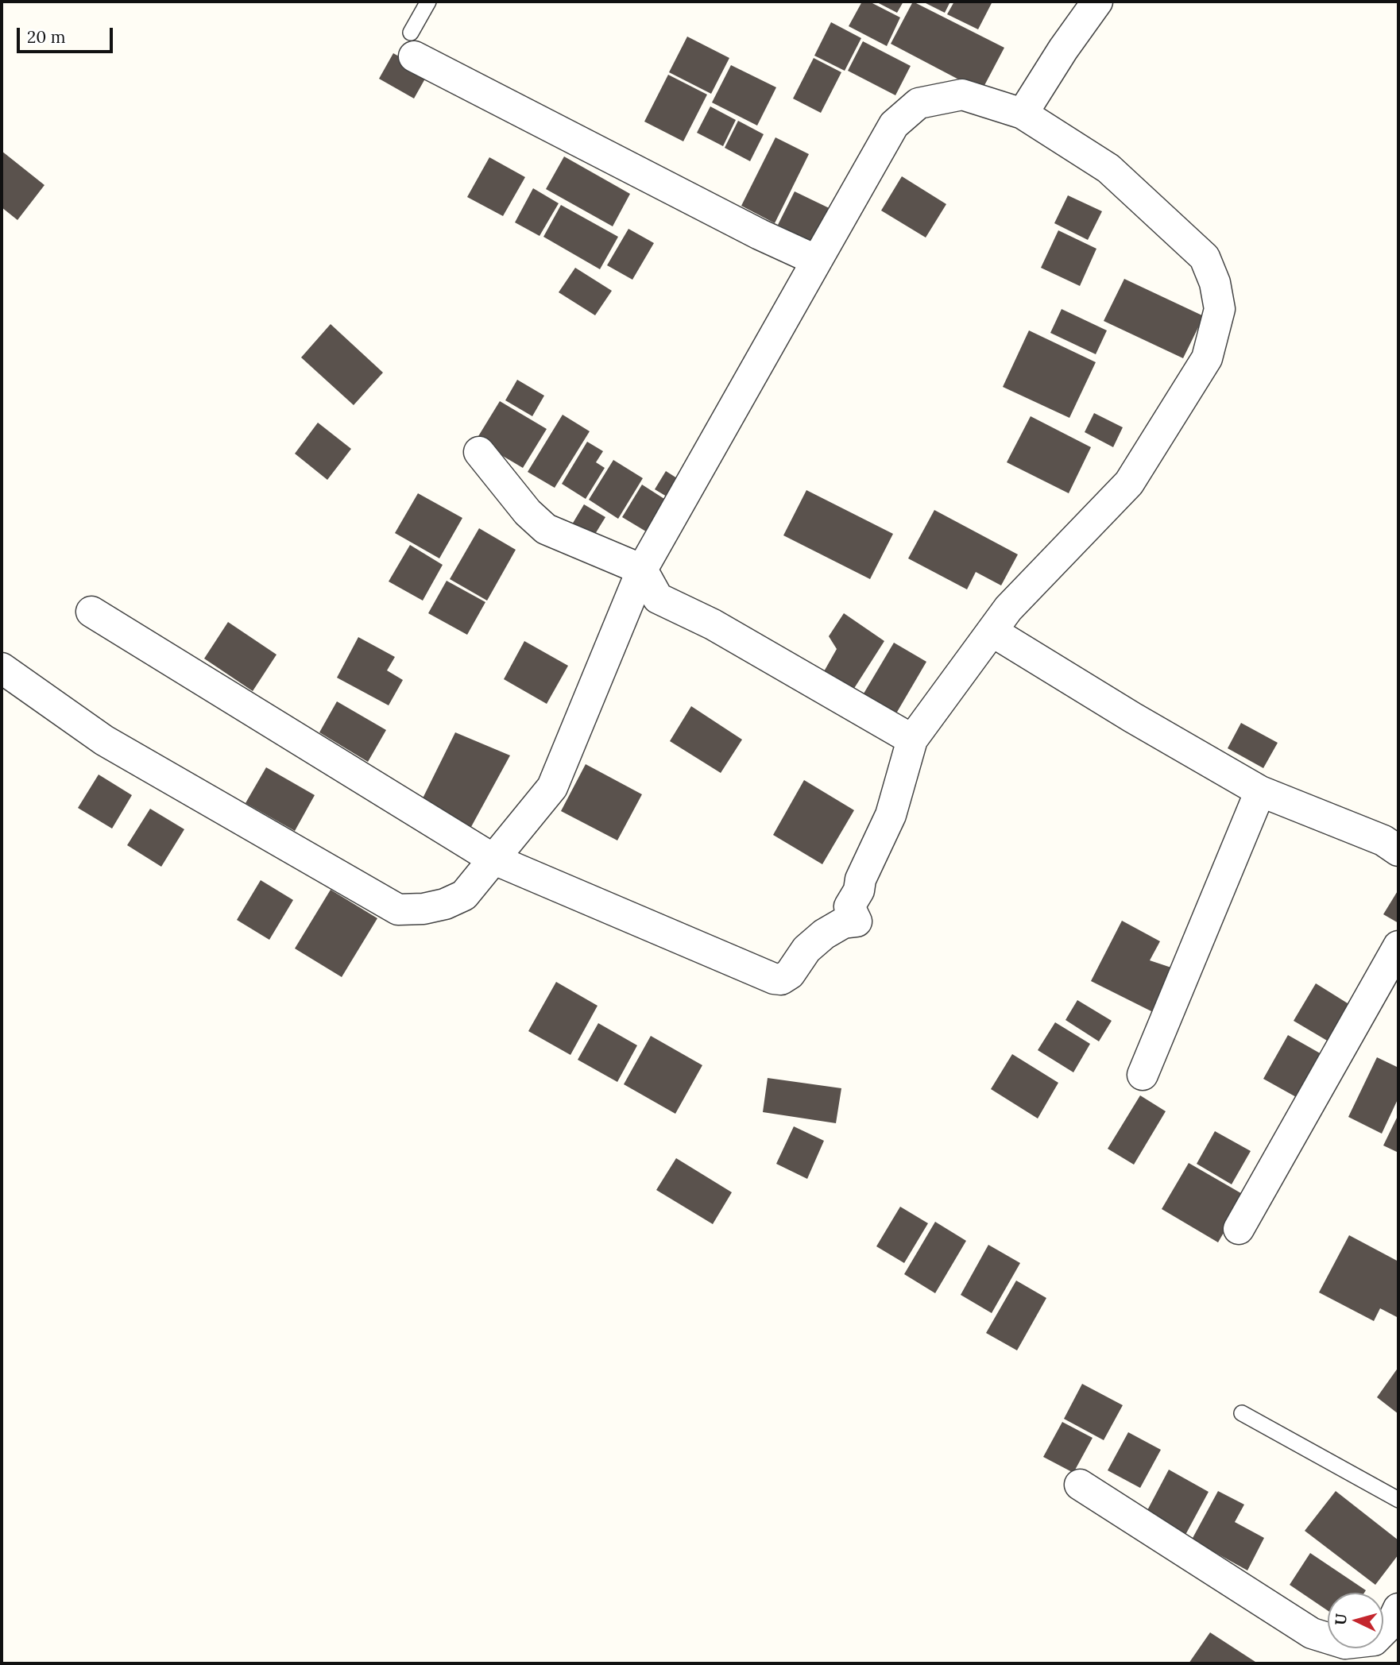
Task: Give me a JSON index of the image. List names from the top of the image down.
{
  "scale_bar": "20 m",
  "north": "left"
}
